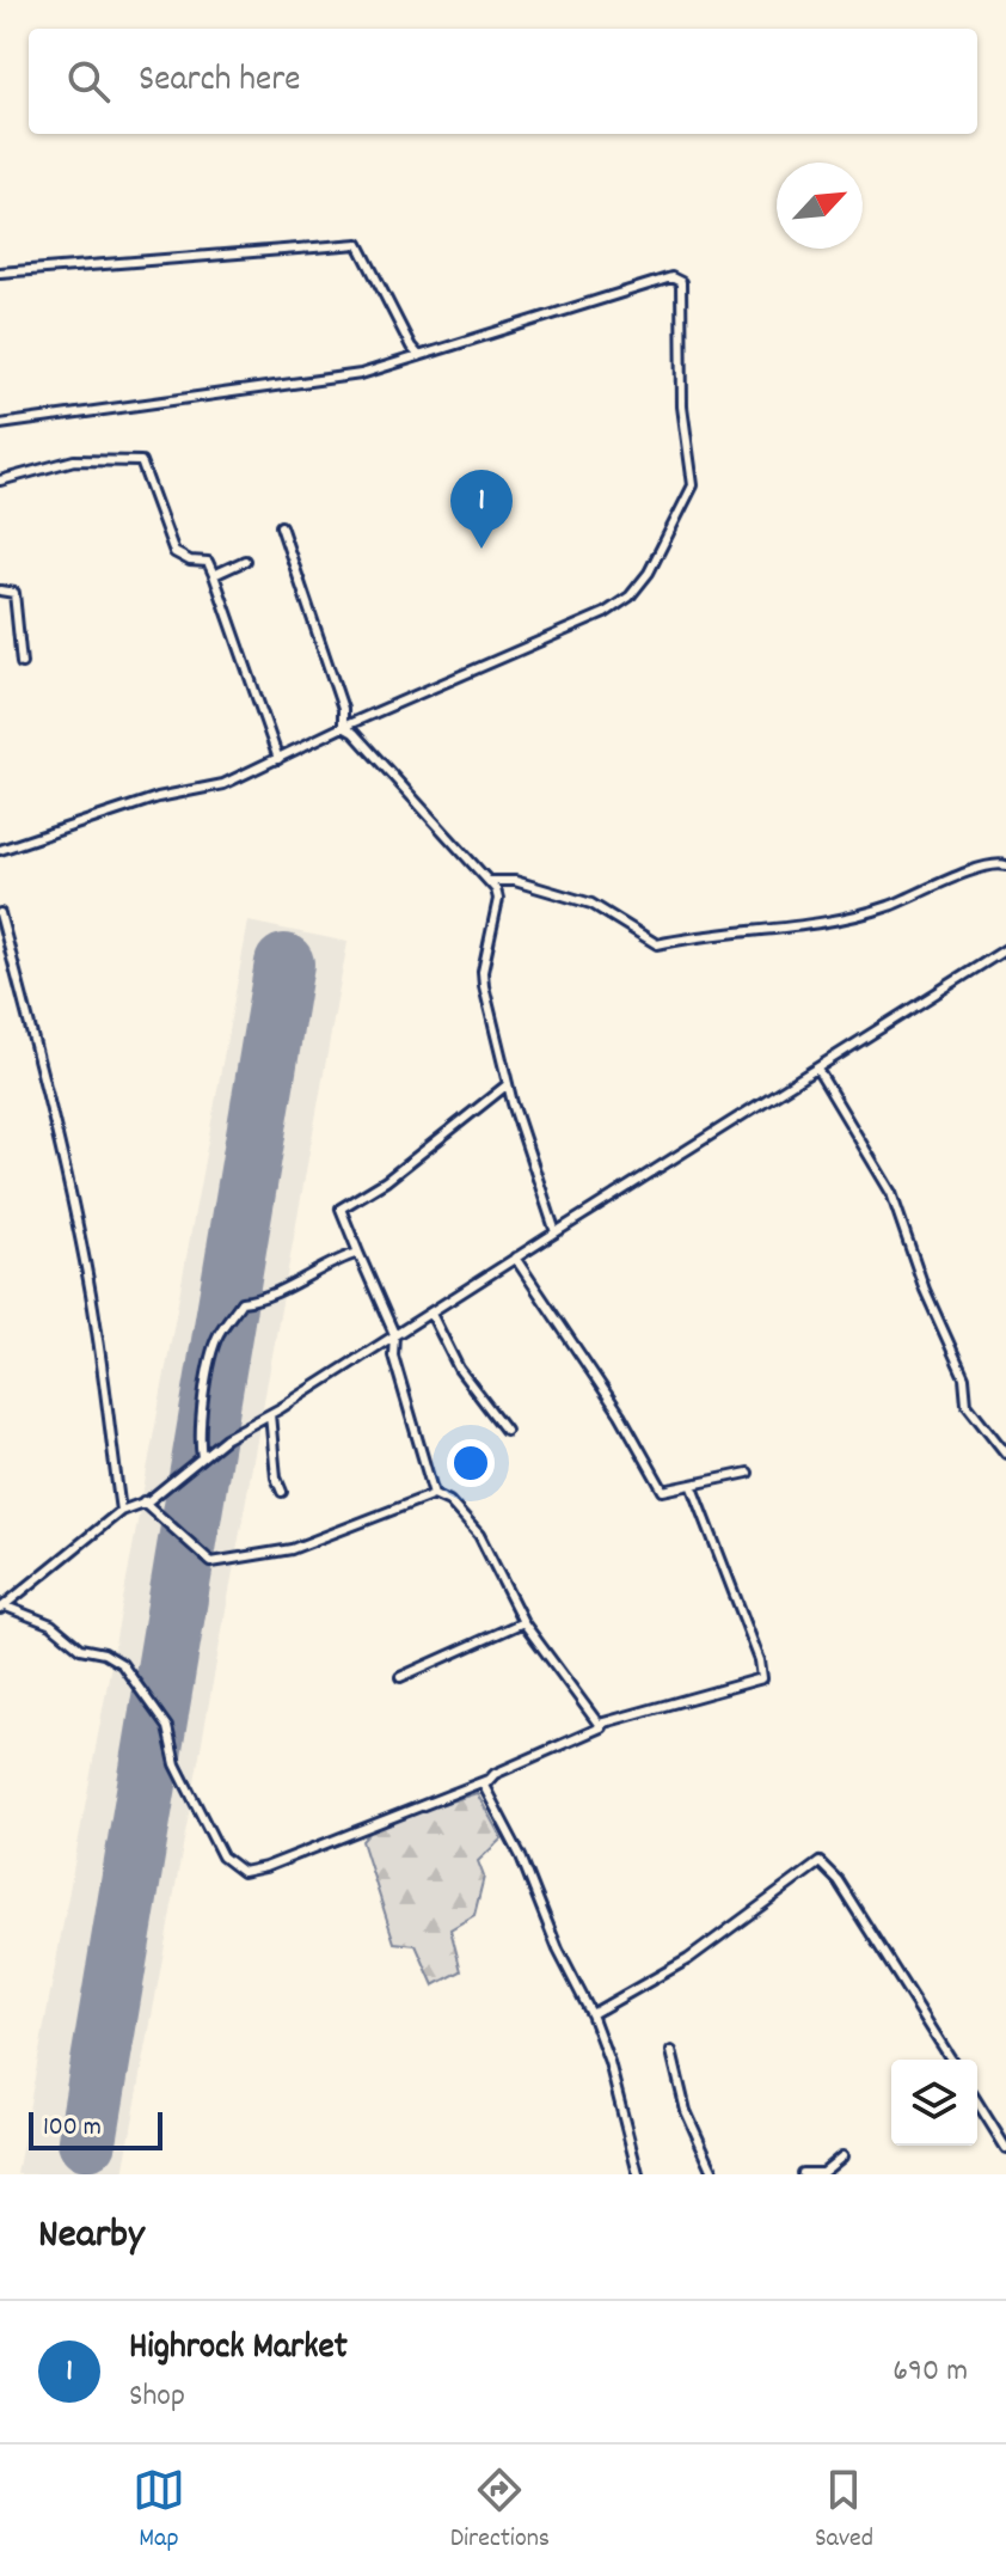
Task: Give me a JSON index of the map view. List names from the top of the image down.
{
  "scale_bar": "100 m",
  "north": "top right",
  "page": {
    "search": "Search here",
    "pins": "1",
    "scale": "100 m",
    "heading": "Nearby",
    "list": [
      {
        "mark": "1",
        "name": "Highrock Market",
        "note": "Shop",
        "value": "690 m"
      }
    ],
    "nav": ["Map", "Directions", "Saved"]
  }
}
